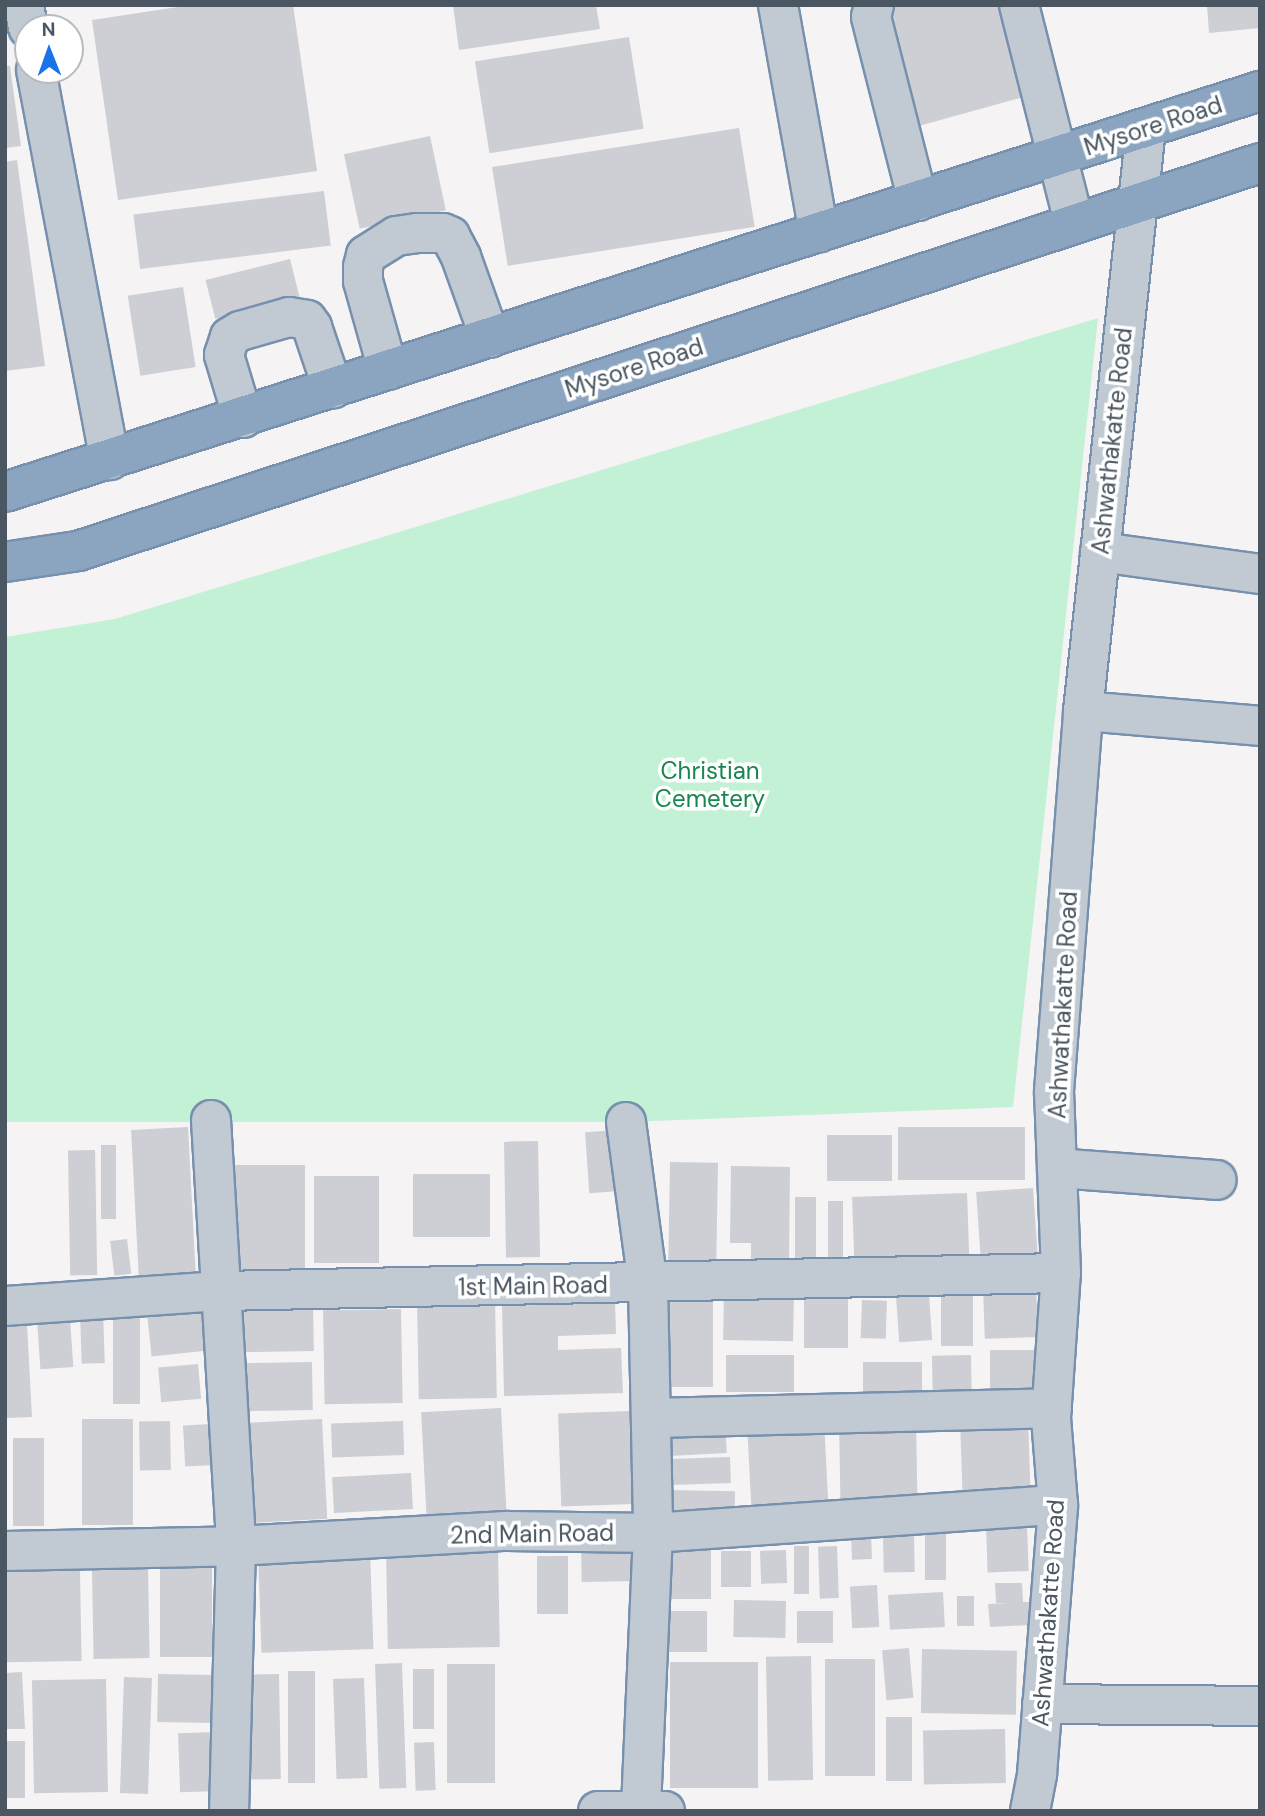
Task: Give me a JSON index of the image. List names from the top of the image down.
{
  "streets": {
    "highway": ["Mysore Road"],
    "street": ["Ashwathakatte Road", "1st Main Road", "2nd Main Road"]
  },
  "crossings": [
    ["Mysore Road", "Ashwathakatte Road"],
    ["Ashwathakatte Road", "1st Main Road"],
    ["Ashwathakatte Road", "2nd Main Road"]
  ],
  "parks": ["Christian Cemetery"],
  "north": "top"
}
